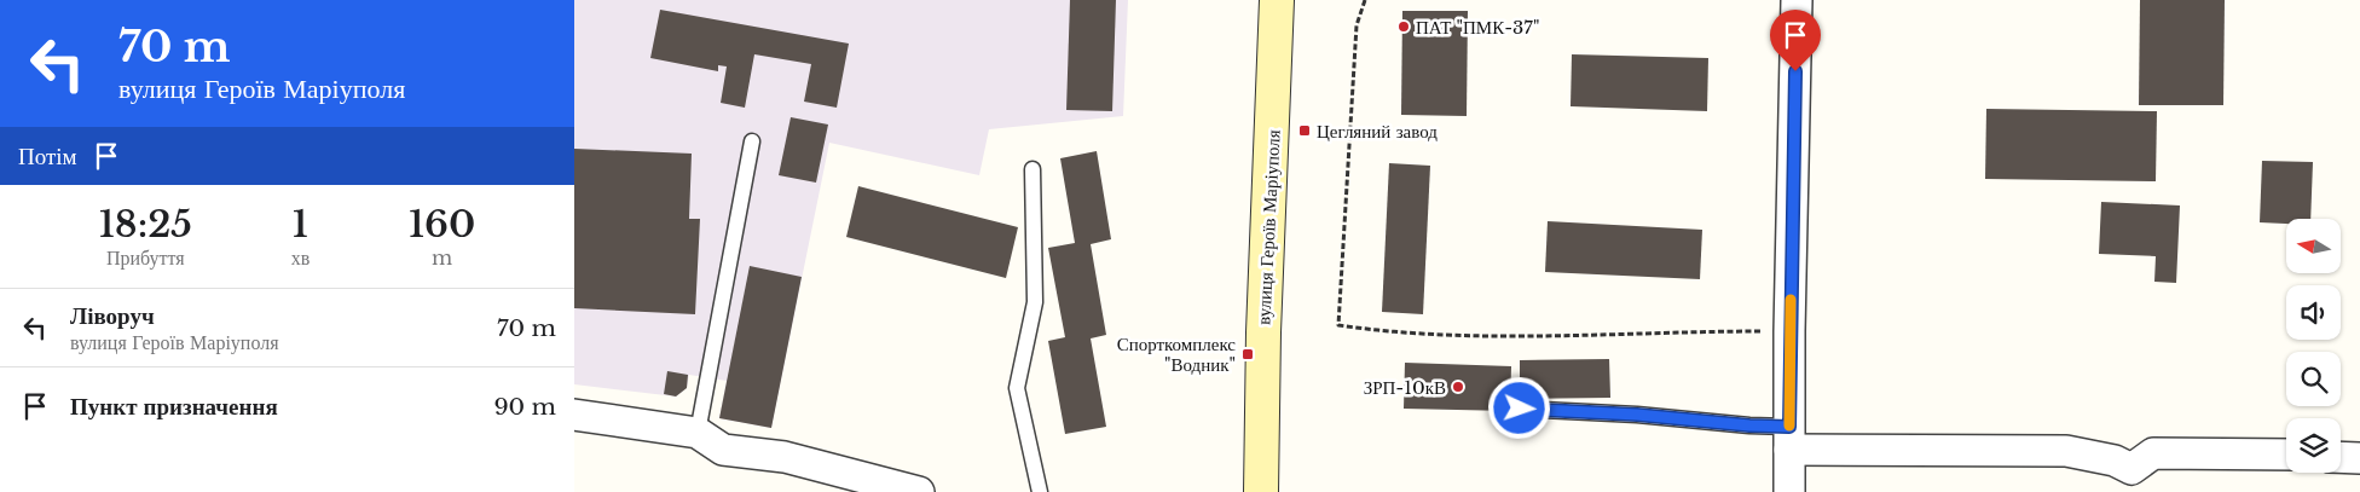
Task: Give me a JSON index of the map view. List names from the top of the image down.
{
  "streets": {
    "main road": ["вулиця Героїв Маріуполя"]
  },
  "places": {
    "other": ["ПАТ \"ПМК-37\"", "ЗРП-10кВ"],
    "transit": ["Цегляний завод", "Спорткомплекс \"Водник\""]
  },
  "north": "left",
  "page": {
    "turn": ["70 m", "вулиця Героїв Маріуполя"],
    "then": "Потім",
    "eta": [
      "18:25",
      "Прибуття",
      "1",
      "хв",
      "160",
      "m"
    ],
    "list": [
      {
        "name": "Ліворуч",
        "note": "вулиця Героїв Маріуполя",
        "value": "70 m"
      },
      {
        "name": "Пункт призначення",
        "value": "90 m"
      }
    ]
  }
}
